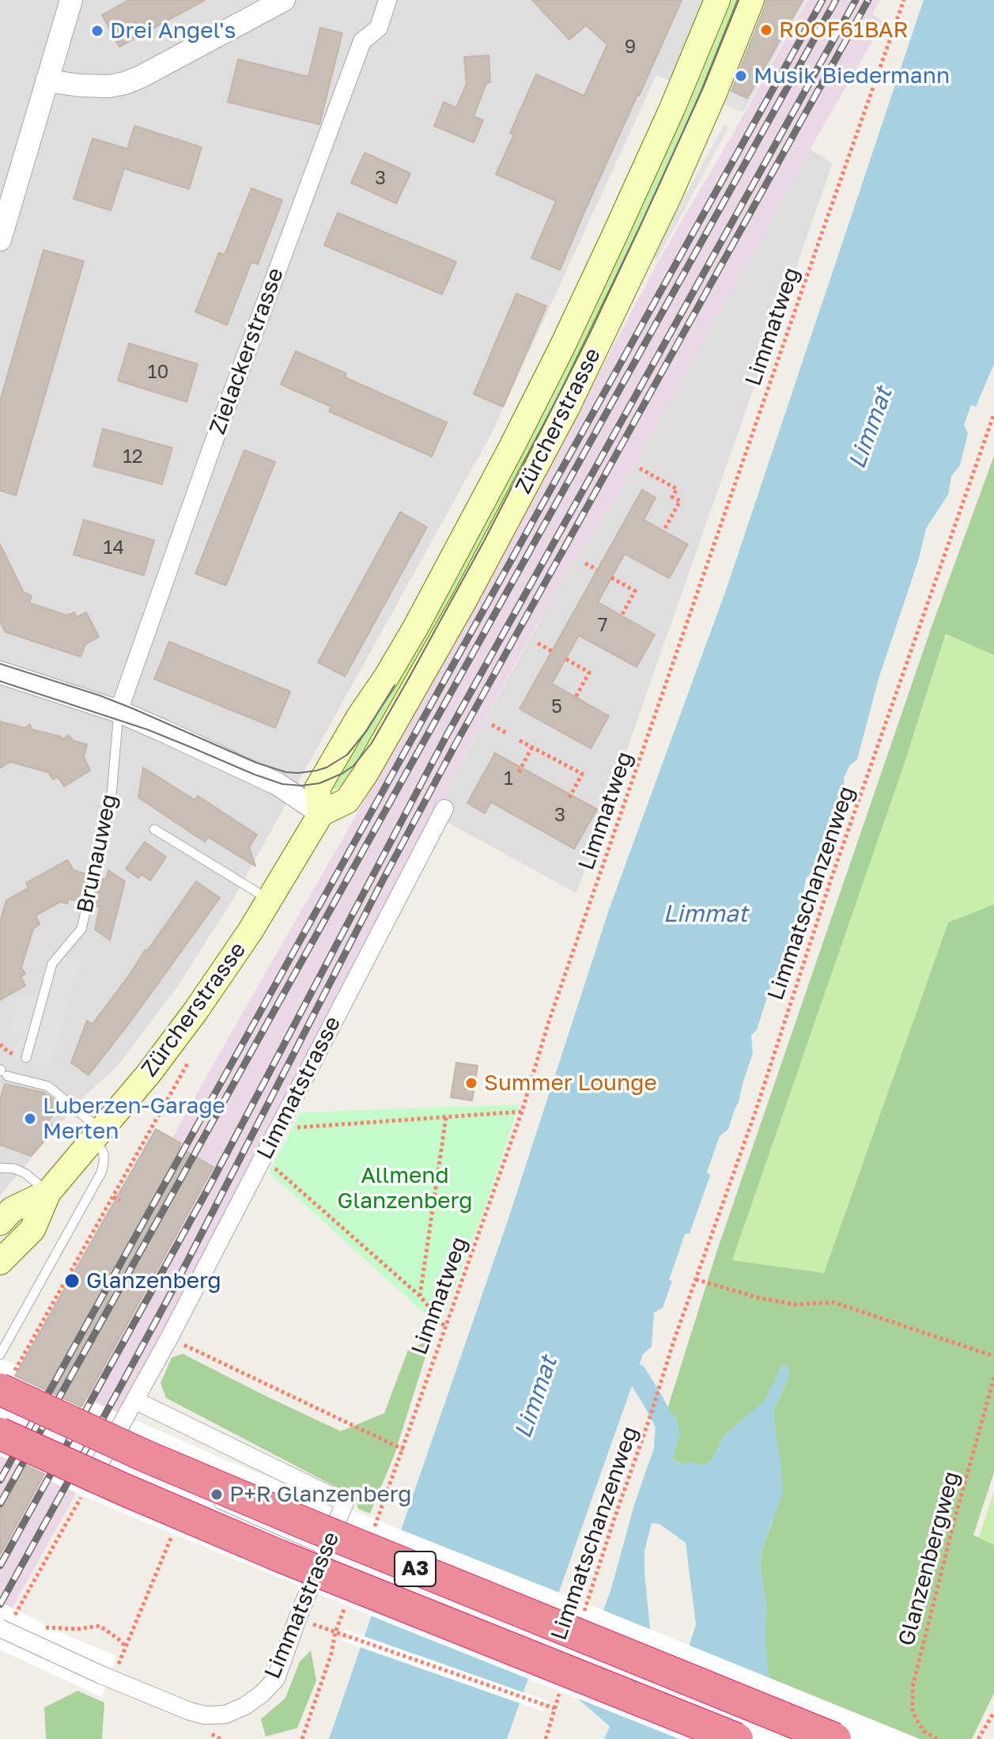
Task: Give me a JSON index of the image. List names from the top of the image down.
{
  "streets": {
    "highway": ["A3"],
    "main road": ["Zürcherstrasse"],
    "street": ["Zielackerstrasse", "Limmatstrasse"],
    "lane": ["Brunauweg"],
    "path": ["Limmatweg", "Limmatschanzenweg", "Glanzenbergweg"]
  },
  "crossings": [
    ["Zielackerstrasse", "Brunauweg"]
  ],
  "water": ["Limmat"],
  "parks": ["Allmend Glanzenberg"],
  "places": [
    "ROOF61BAR",
    "Drei Angel's",
    "Musik Biedermann",
    "Summer Lounge",
    "Luberzen-Garage Merten",
    "Glanzenberg",
    "P+R Glanzenberg"
  ],
  "house_numbers": [
    "9",
    "3",
    "10",
    "12",
    "14",
    "7",
    "5",
    "1",
    "3"
  ]
}
